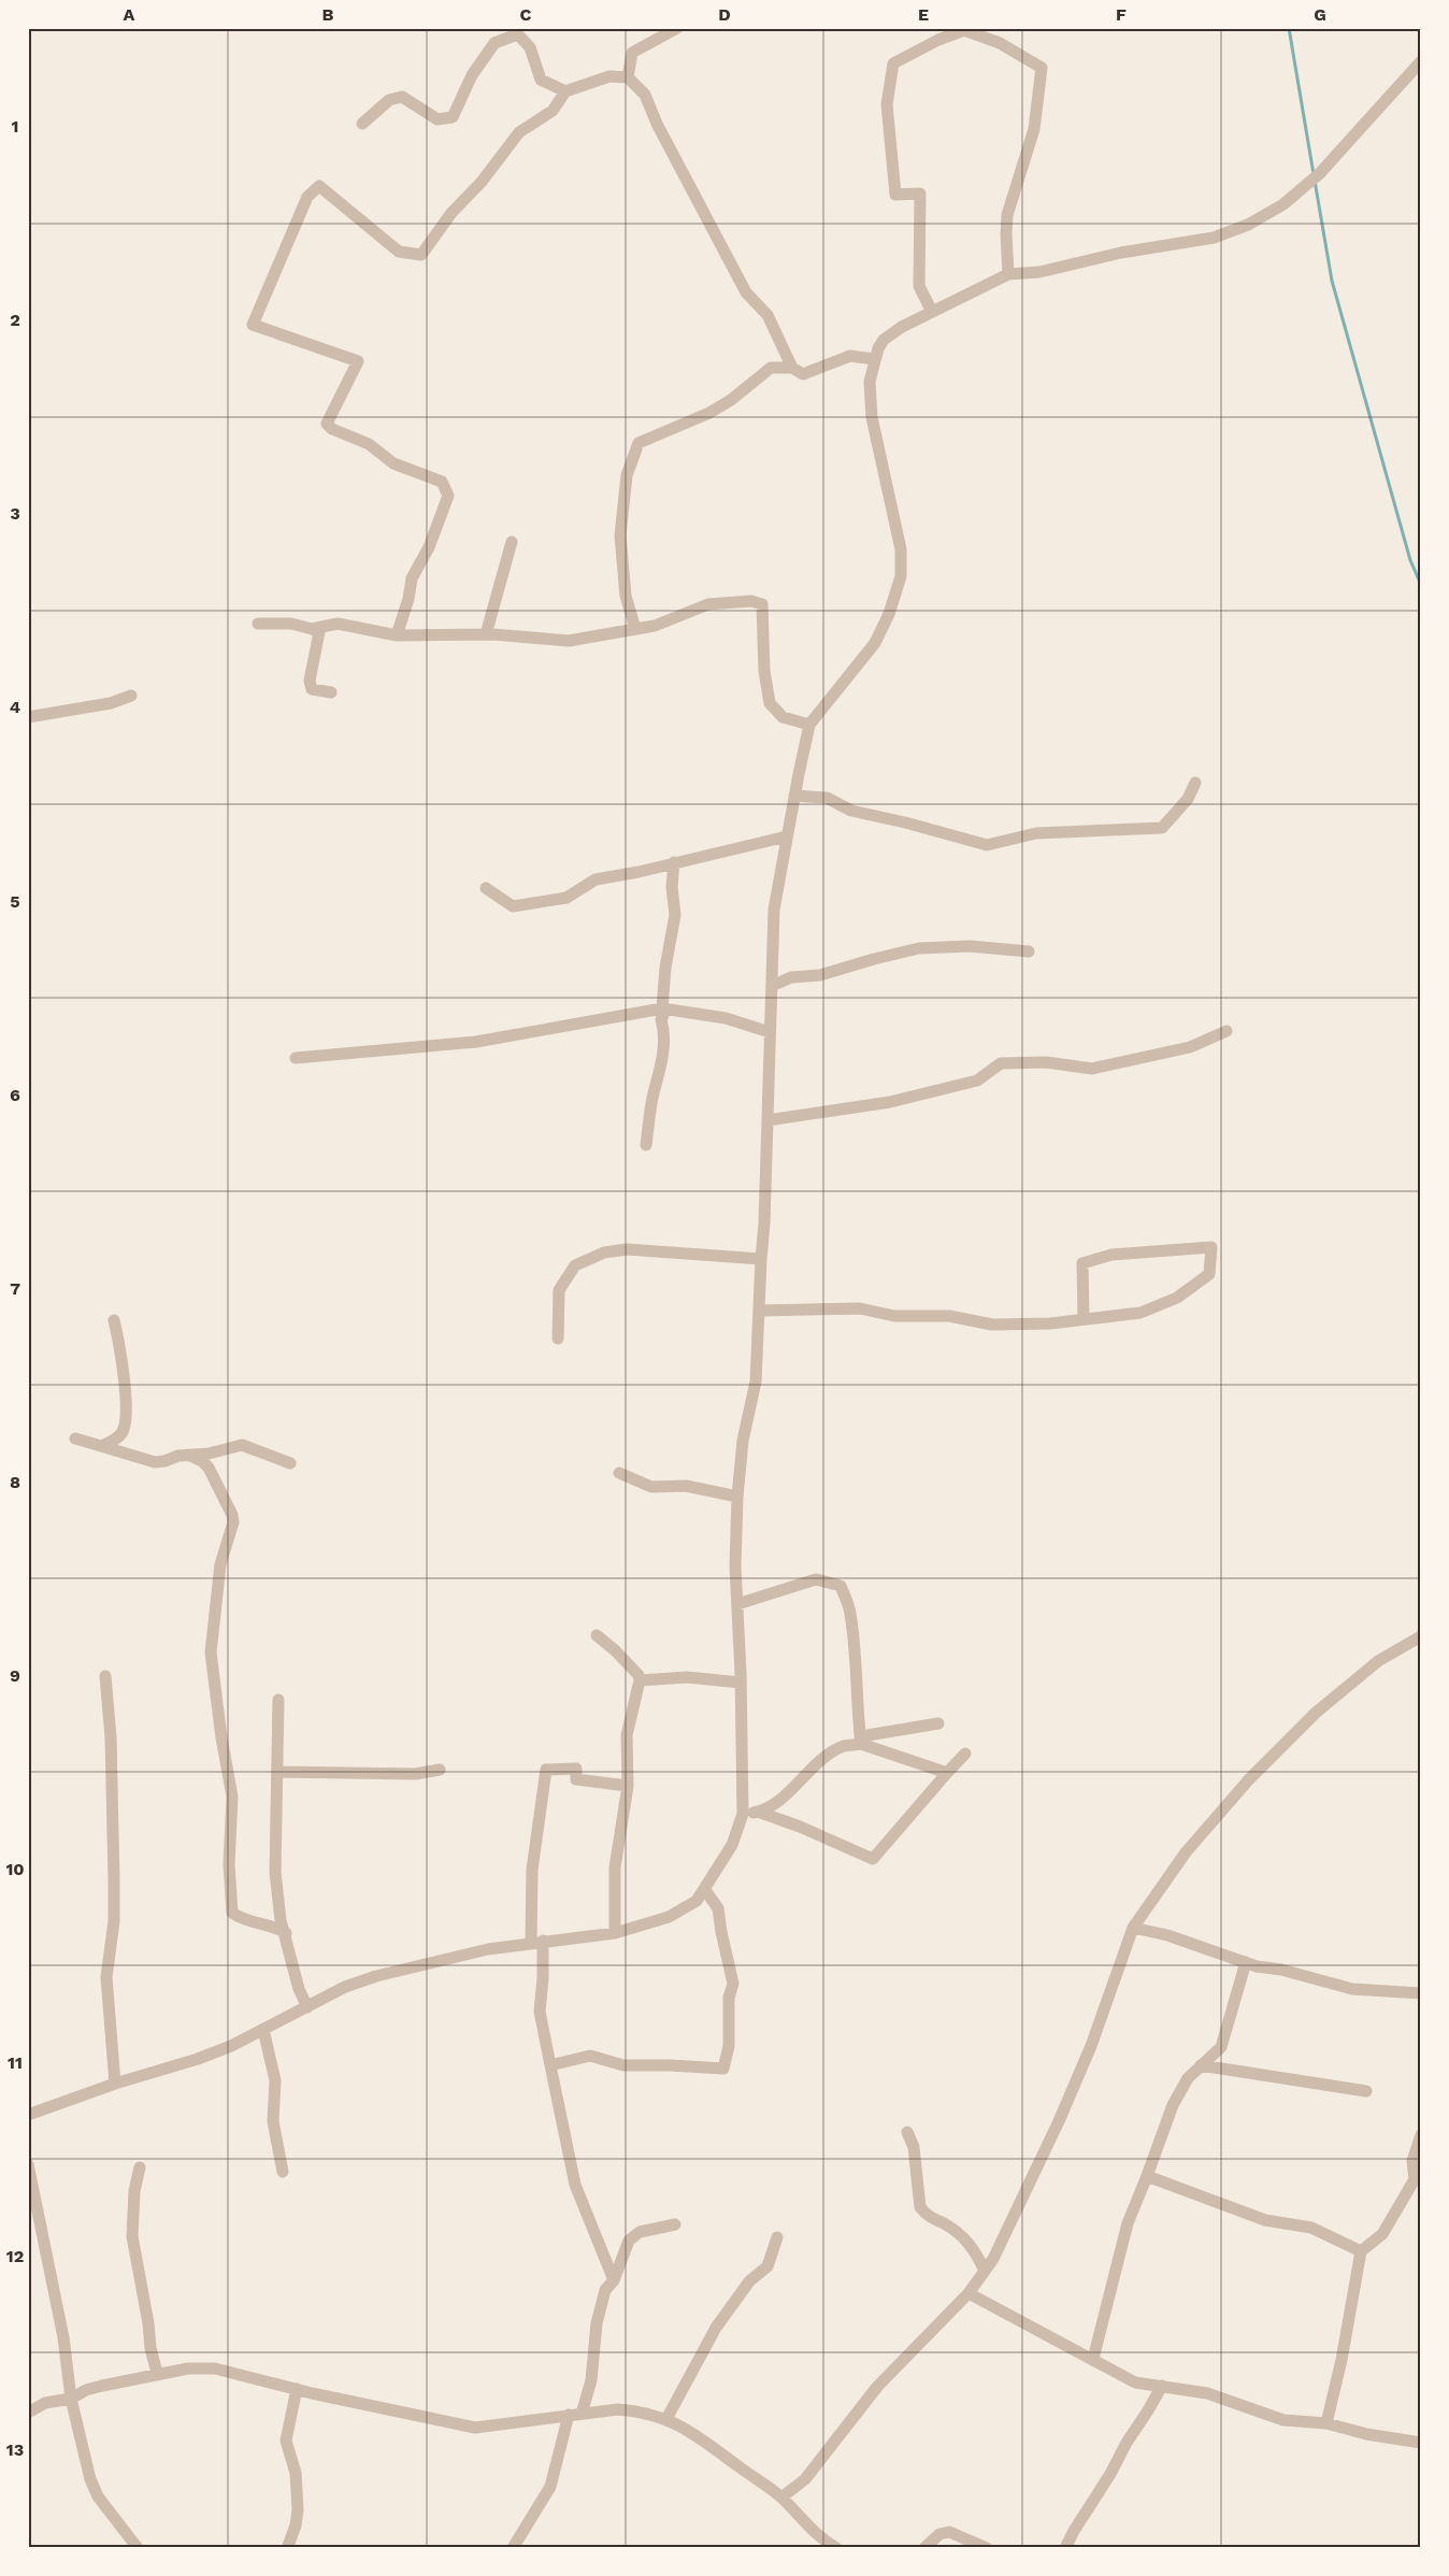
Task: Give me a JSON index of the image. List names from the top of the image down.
{
  "grid": {
    "columns": [
      "A",
      "B",
      "C",
      "D",
      "E",
      "F",
      "G"
    ],
    "rows": [
      "1",
      "2",
      "3",
      "4",
      "5",
      "6",
      "7",
      "8",
      "9",
      "10",
      "11",
      "12",
      "13"
    ]
  }
}
